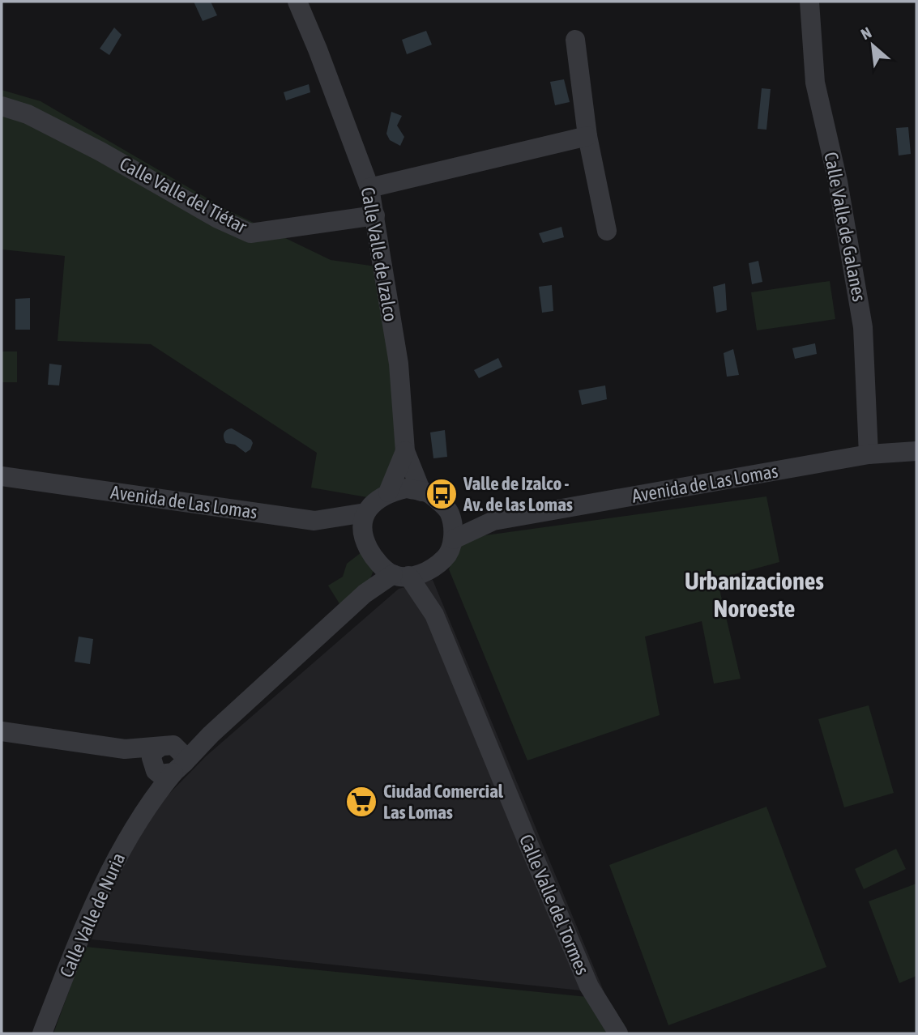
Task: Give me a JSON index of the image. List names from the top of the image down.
{
  "streets": {
    "street": [
      "Calle Valle del Tiétar",
      "Calle Valle de Galanes",
      "Calle Valle de Izalco",
      "Avenida de Las Lomas",
      "Calle Valle del Tormes",
      "Calle Valle de Nuria"
    ]
  },
  "crossings": [
    ["Calle Valle del Tiétar", "Calle Valle de Izalco"],
    ["Calle Valle de Galanes", "Avenida de Las Lomas"],
    ["Calle Valle de Izalco", "Avenida de Las Lomas"],
    ["Calle Valle de Izalco", "Calle Valle del Tormes"],
    ["Avenida de Las Lomas", "Calle Valle del Tormes"]
  ],
  "districts": ["Urbanizaciones Noroeste"],
  "places": {
    "bus stop": ["Valle de Izalco - Av. de las Lomas"],
    "supermarket": ["Ciudad Comercial Las Lomas"]
  },
  "north": "top left"
}
